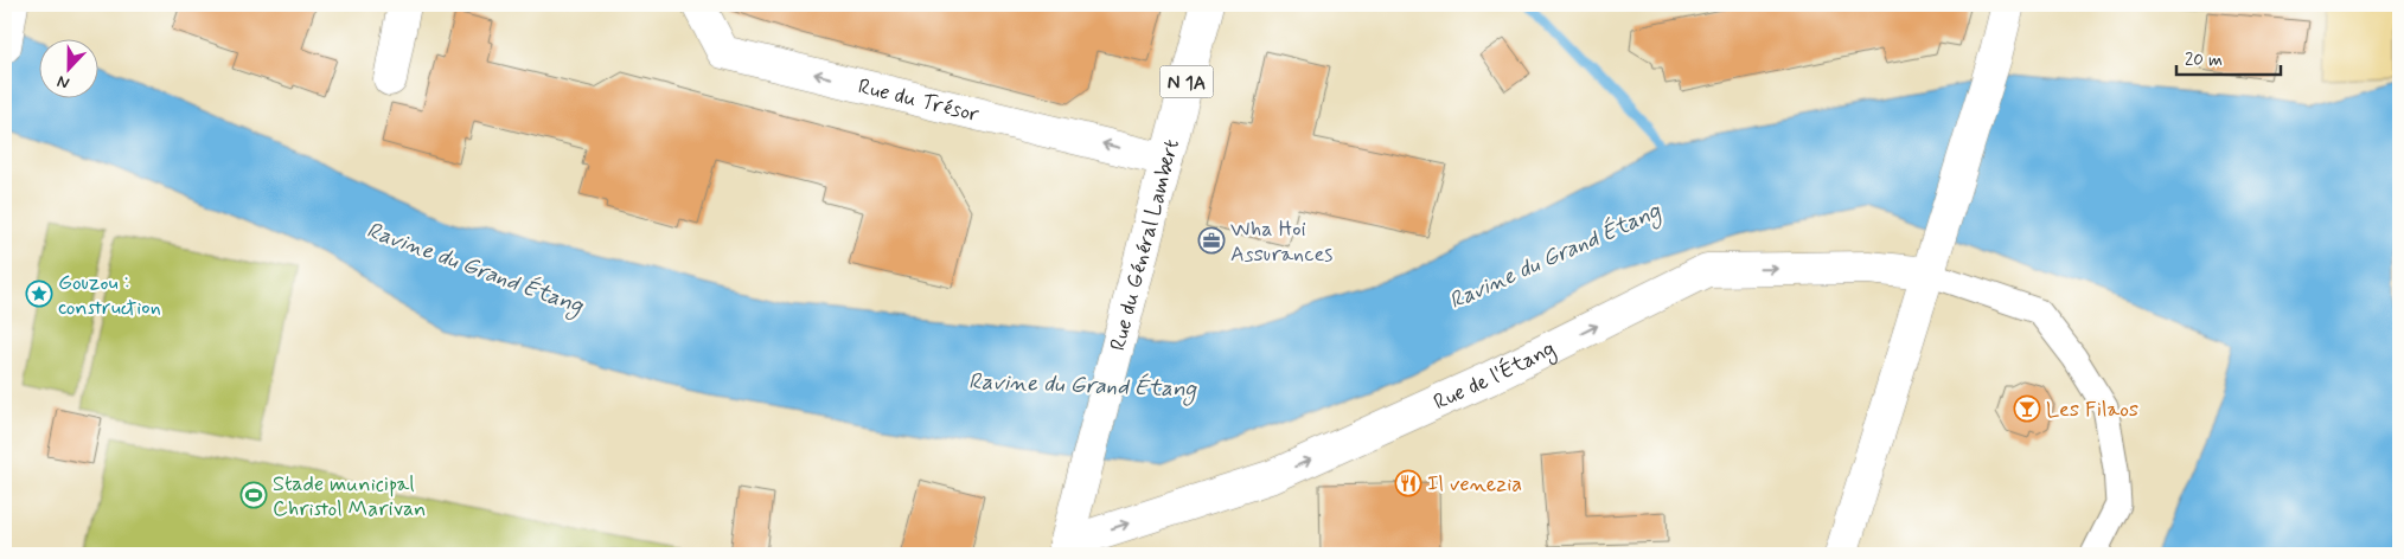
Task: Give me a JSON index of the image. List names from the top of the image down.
{
  "streets": {
    "street": [
      "N 1A",
      "Rue du Trésor",
      "Rue du Général Lambert",
      "Rue de l'Étang"
    ]
  },
  "crossings": [
    ["Rue du Trésor", "Rue du Général Lambert"],
    ["Rue du Général Lambert", "Rue de l'Étang"]
  ],
  "one_way": ["Rue du Trésor", "Rue de l'Étang"],
  "water": ["Ravine du Grand Étang"],
  "places": {
    "office": ["Wha Hoi Assurances"],
    "place": ["Gouzou : construction"],
    "bar": ["Les Filaos"],
    "restaurant": ["Il venezia"],
    "sports": ["Stade municipal Christol Marivan"]
  },
  "scale_bar": "20 m",
  "north": "bottom"
}
